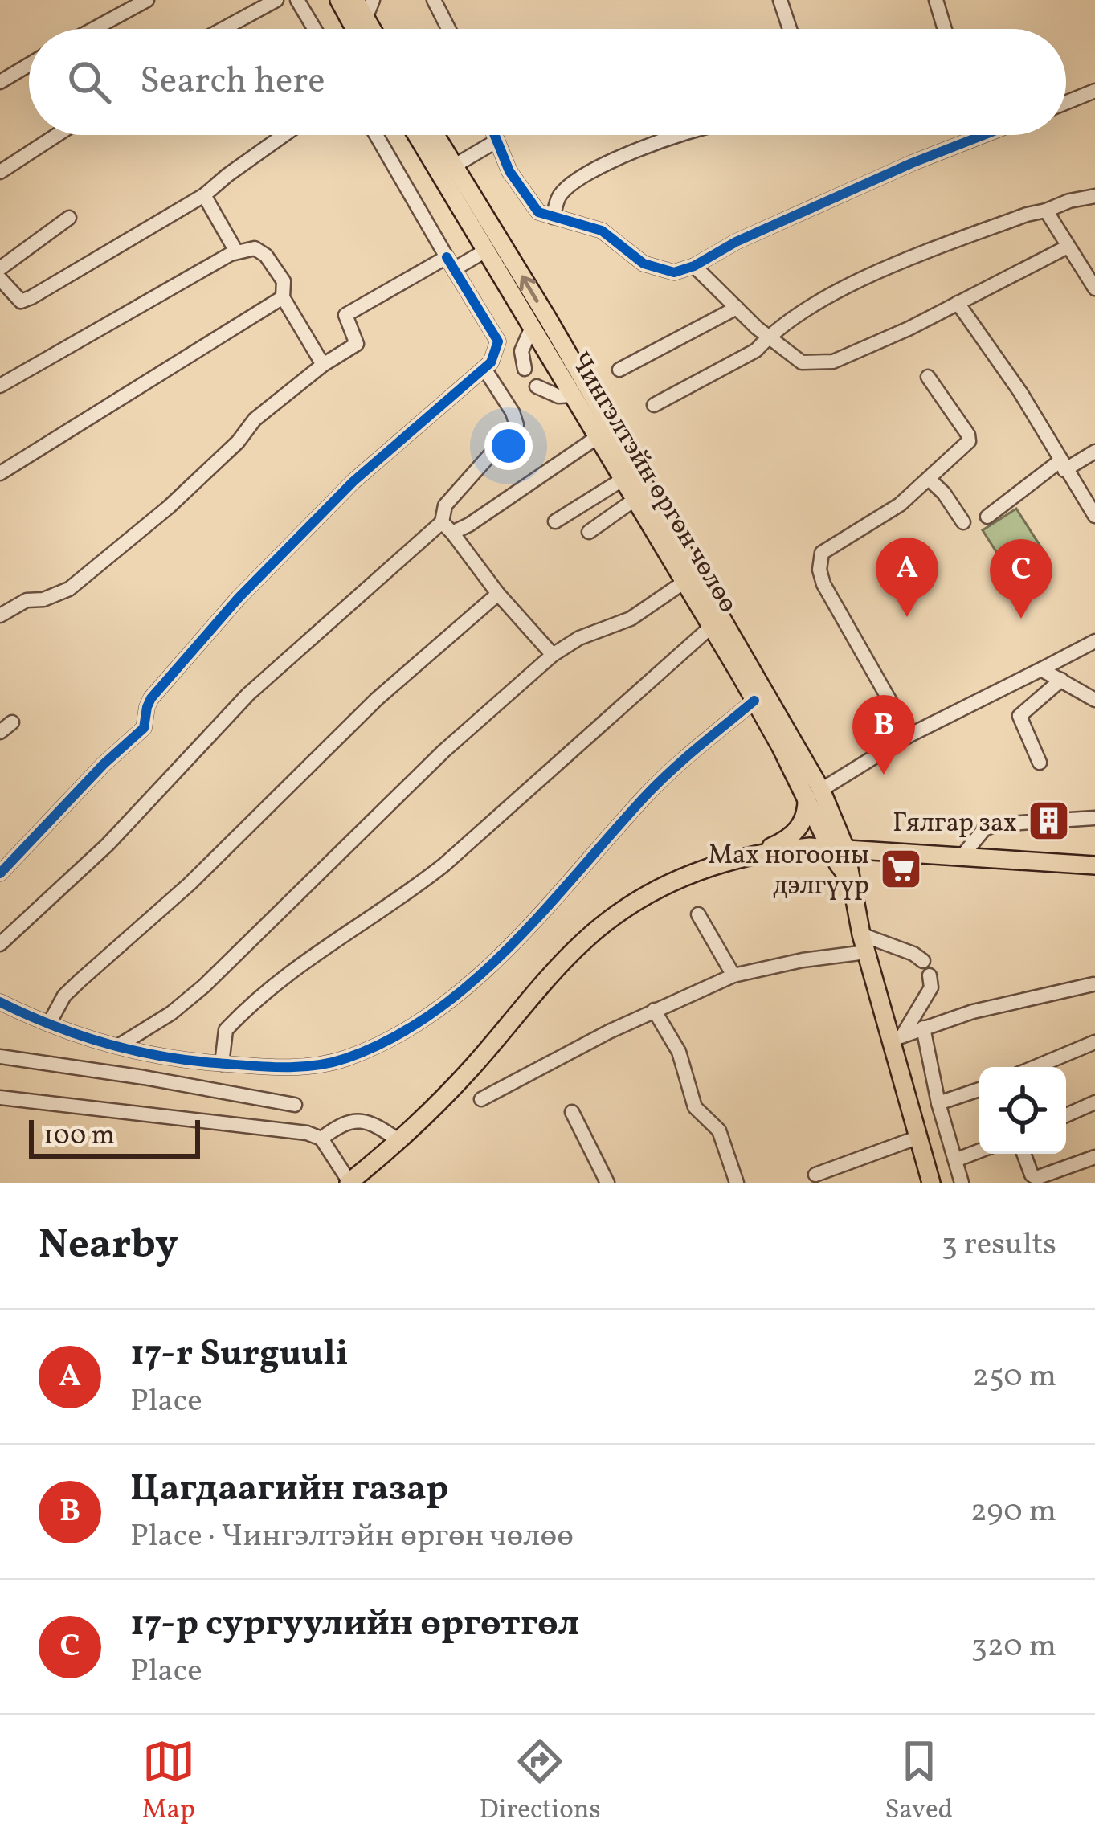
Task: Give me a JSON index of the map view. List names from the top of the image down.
{
  "streets": {
    "main road": ["Чингэлтэйн өргөн чөлөө"]
  },
  "places": {
    "building": ["Гялгар зах"],
    "supermarket": ["Мах ногооны дэлгүүр"]
  },
  "scale_bar": "100 m",
  "page": {
    "search": "Search here",
    "pins": ["A", "C", "B"],
    "scale": "100 m",
    "heading": ["Nearby", "3 results"],
    "list": [
      {
        "mark": "A",
        "name": "17-r Surguuli",
        "note": "Place",
        "value": "250 m"
      },
      {
        "mark": "B",
        "name": "Цагдаагийн газар",
        "note": "Place · Чингэлтэйн өргөн чөлөө",
        "value": "290 m"
      },
      {
        "mark": "C",
        "name": "17-р сургуулийн өргөтгөл",
        "note": "Place",
        "value": "320 m"
      }
    ],
    "nav": ["Map", "Directions", "Saved"]
  }
}
